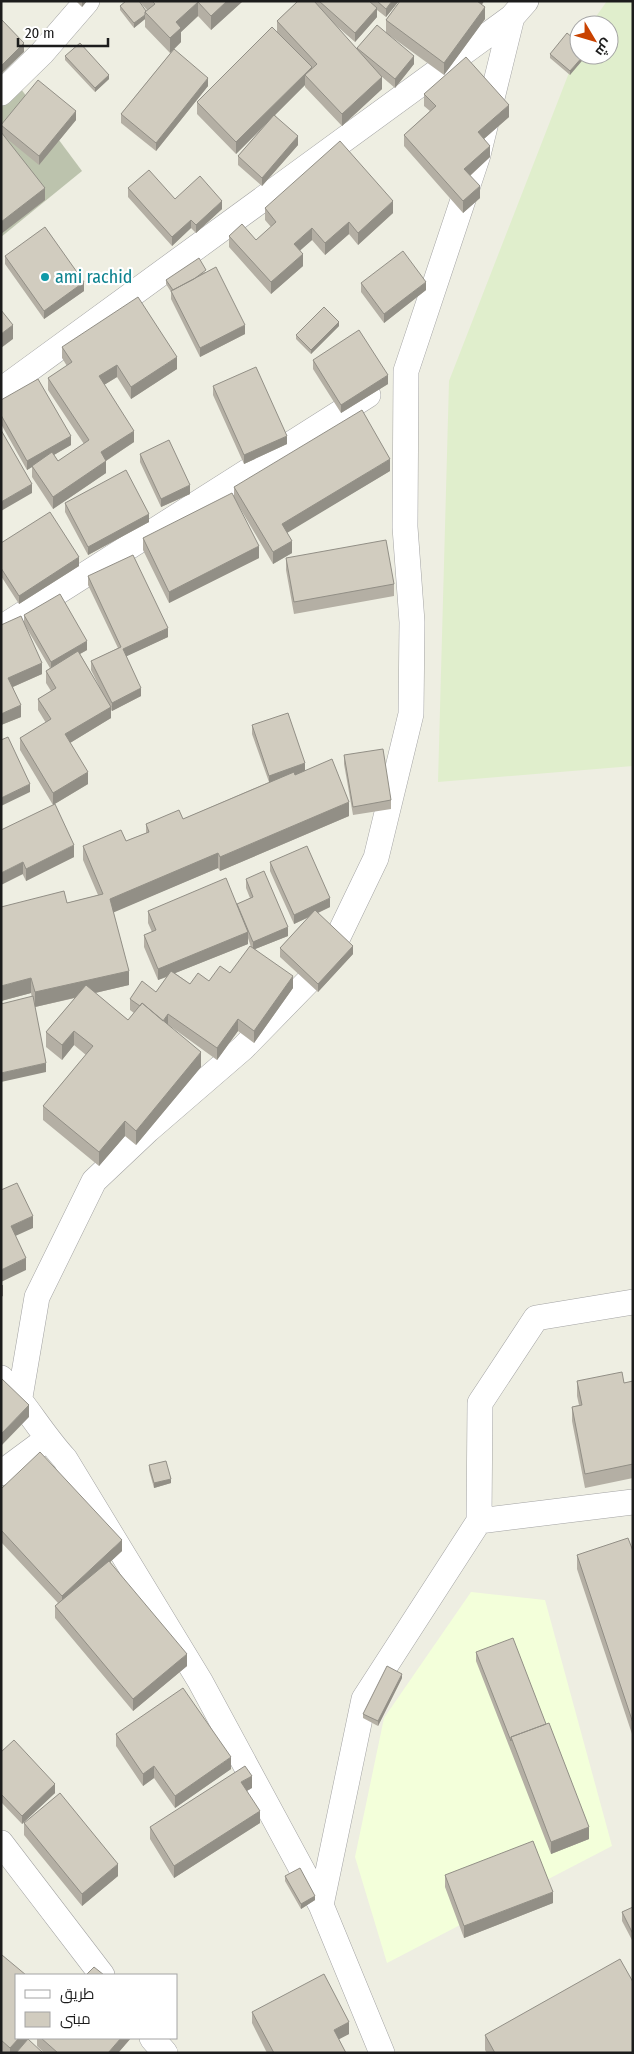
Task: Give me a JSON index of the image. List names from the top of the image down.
{
  "places": ["ami rachid"],
  "legend": ["طريق", "مبنى"],
  "scale_bar": "20 m",
  "north": "bottom right"
}
